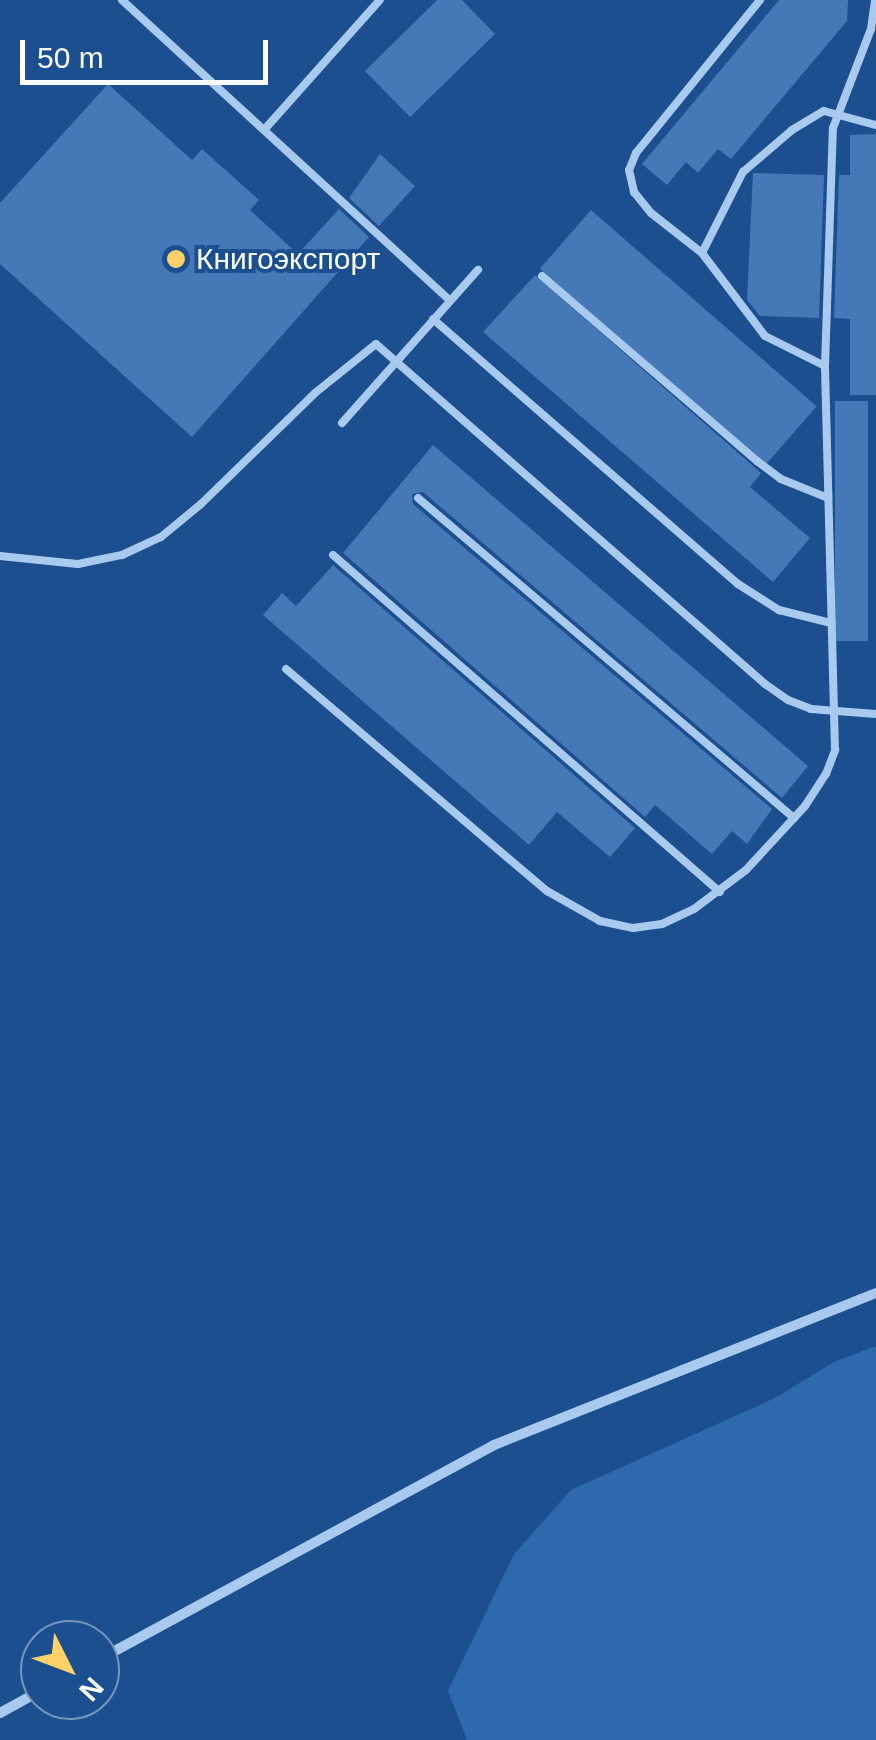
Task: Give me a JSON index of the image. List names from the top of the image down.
{
  "places": ["Книгоэкспорт"],
  "scale_bar": "50 m",
  "north": "bottom right"
}
